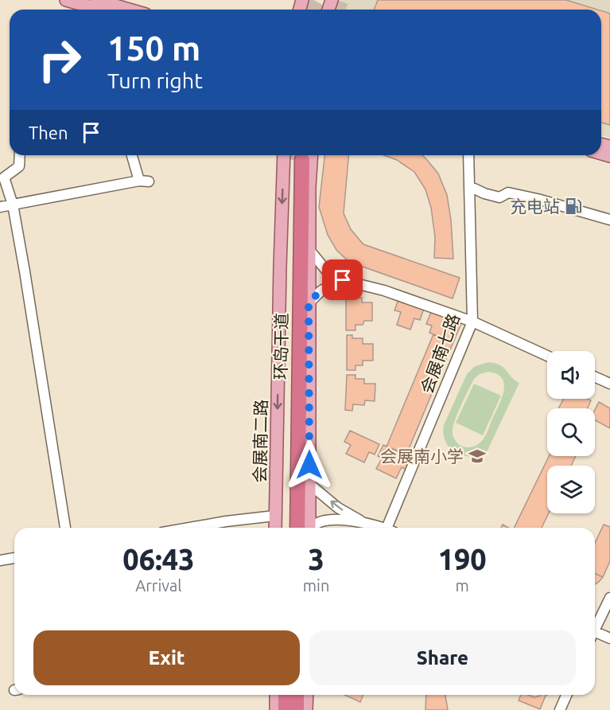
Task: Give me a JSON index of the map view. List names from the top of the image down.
{
  "streets": {
    "highway": ["环岛干道"],
    "main road": ["会展南二路"],
    "street": ["会展南七路"]
  },
  "places": {
    "fuel station": ["充电站"],
    "school or university": ["会展南小学"]
  },
  "page": {
    "turn": ["150 m", "Turn right"],
    "then": "Then",
    "eta": [
      "06:43",
      "Arrival",
      "3",
      "min",
      "190",
      "m"
    ],
    "buttons": ["Exit", "Share"]
  }
}
